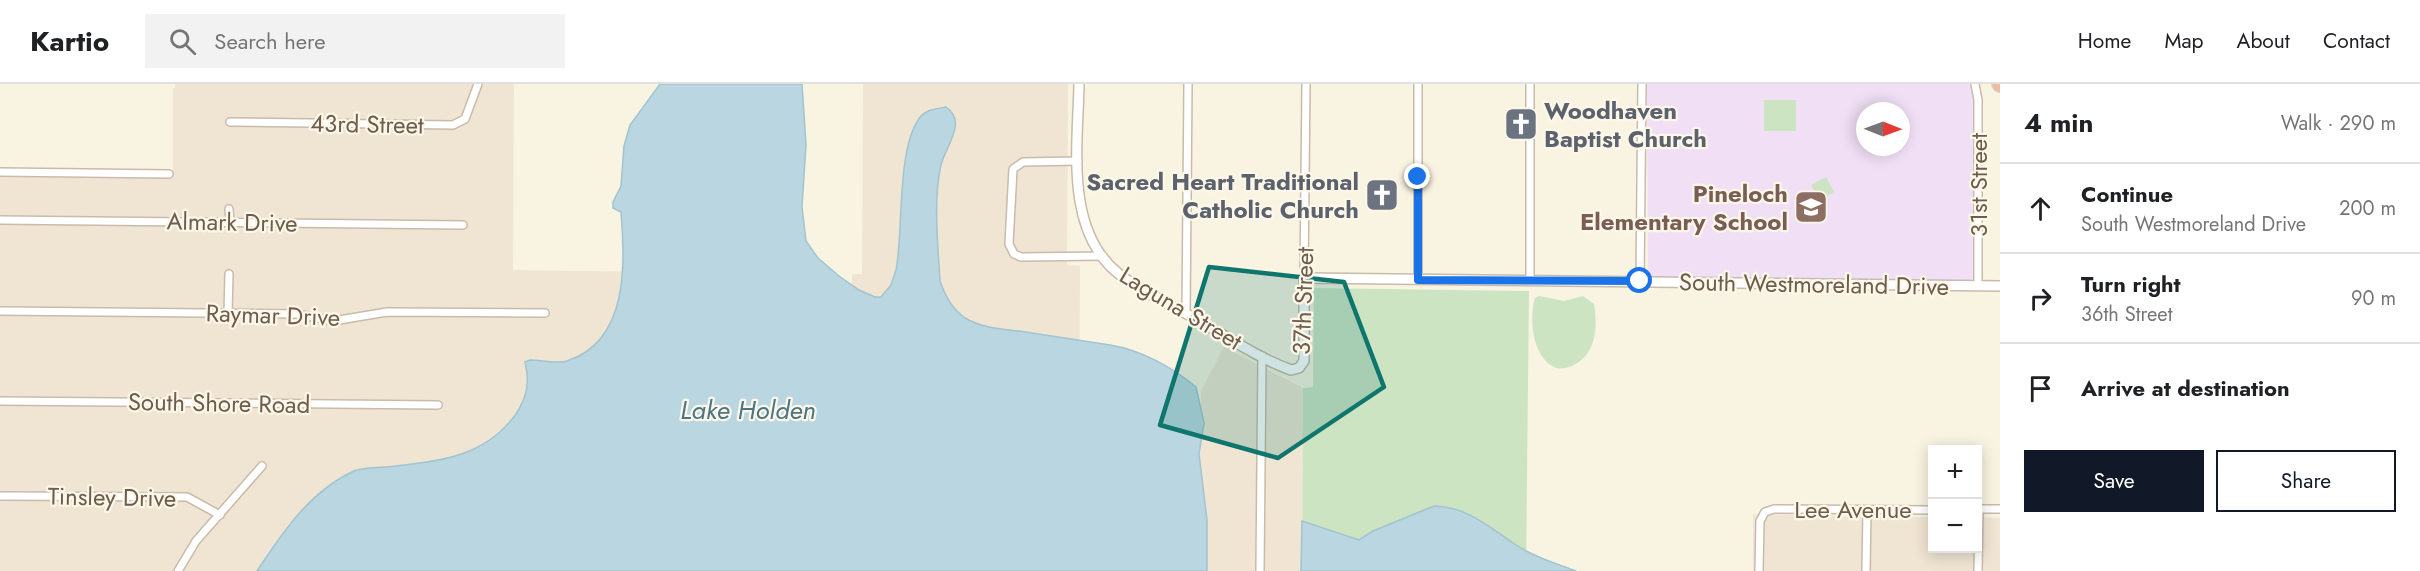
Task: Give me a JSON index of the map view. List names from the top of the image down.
{
  "streets": {
    "street": [
      "43rd Street",
      "31st Street",
      "Almark Drive",
      "South Westmoreland Drive",
      "37th Street",
      "Laguna Street",
      "Raymar Drive",
      "South Shore Road",
      "Tinsley Drive",
      "Lee Avenue"
    ]
  },
  "crossings": [
    ["31st Street", "South Westmoreland Drive"],
    ["South Westmoreland Drive", "37th Street"],
    ["37th Street", "Laguna Street"]
  ],
  "water": ["Lake Holden"],
  "places": {
    "church": ["Woodhaven Baptist Church", "Sacred Heart Traditional Catholic Church"],
    "school or university": ["Pineloch Elementary School"]
  },
  "north": "right",
  "page": {
    "header": "Kartio",
    "search": "Search here",
    "nav": [
      "Home",
      "Map",
      "About",
      "Contact"
    ],
    "heading": ["4 min", "Walk · 290 m"],
    "list": [
      ["Continue", "South Westmoreland Drive", "200 m"],
      ["Turn right", "36th Street", "90 m"],
      "Arrive at destination"
    ],
    "buttons": ["Save", "Share"],
    "map_buttons": ["+", "−"]
  }
}
